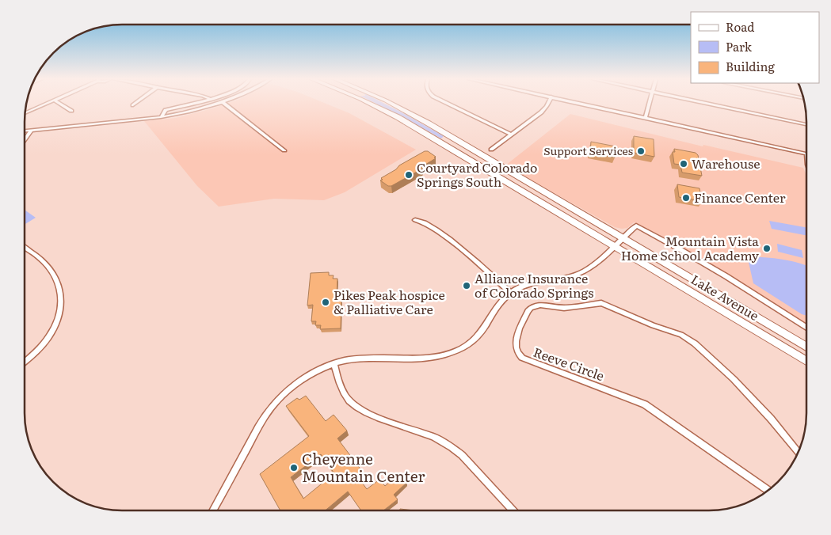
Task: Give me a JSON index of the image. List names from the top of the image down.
{
  "streets": {
    "main road": ["Lake Avenue"],
    "street": ["Reeve Circle"]
  },
  "places": [
    "Support Services",
    "Warehouse",
    "Courtyard Colorado Springs South",
    "Finance Center",
    "Mountain Vista Home School Academy",
    "Alliance Insurance of Colorado Springs",
    "Pikes Peak hospice & Palliative Care",
    "Cheyenne Mountain Center"
  ],
  "legend": ["Road", "Park", "Building"]
}
